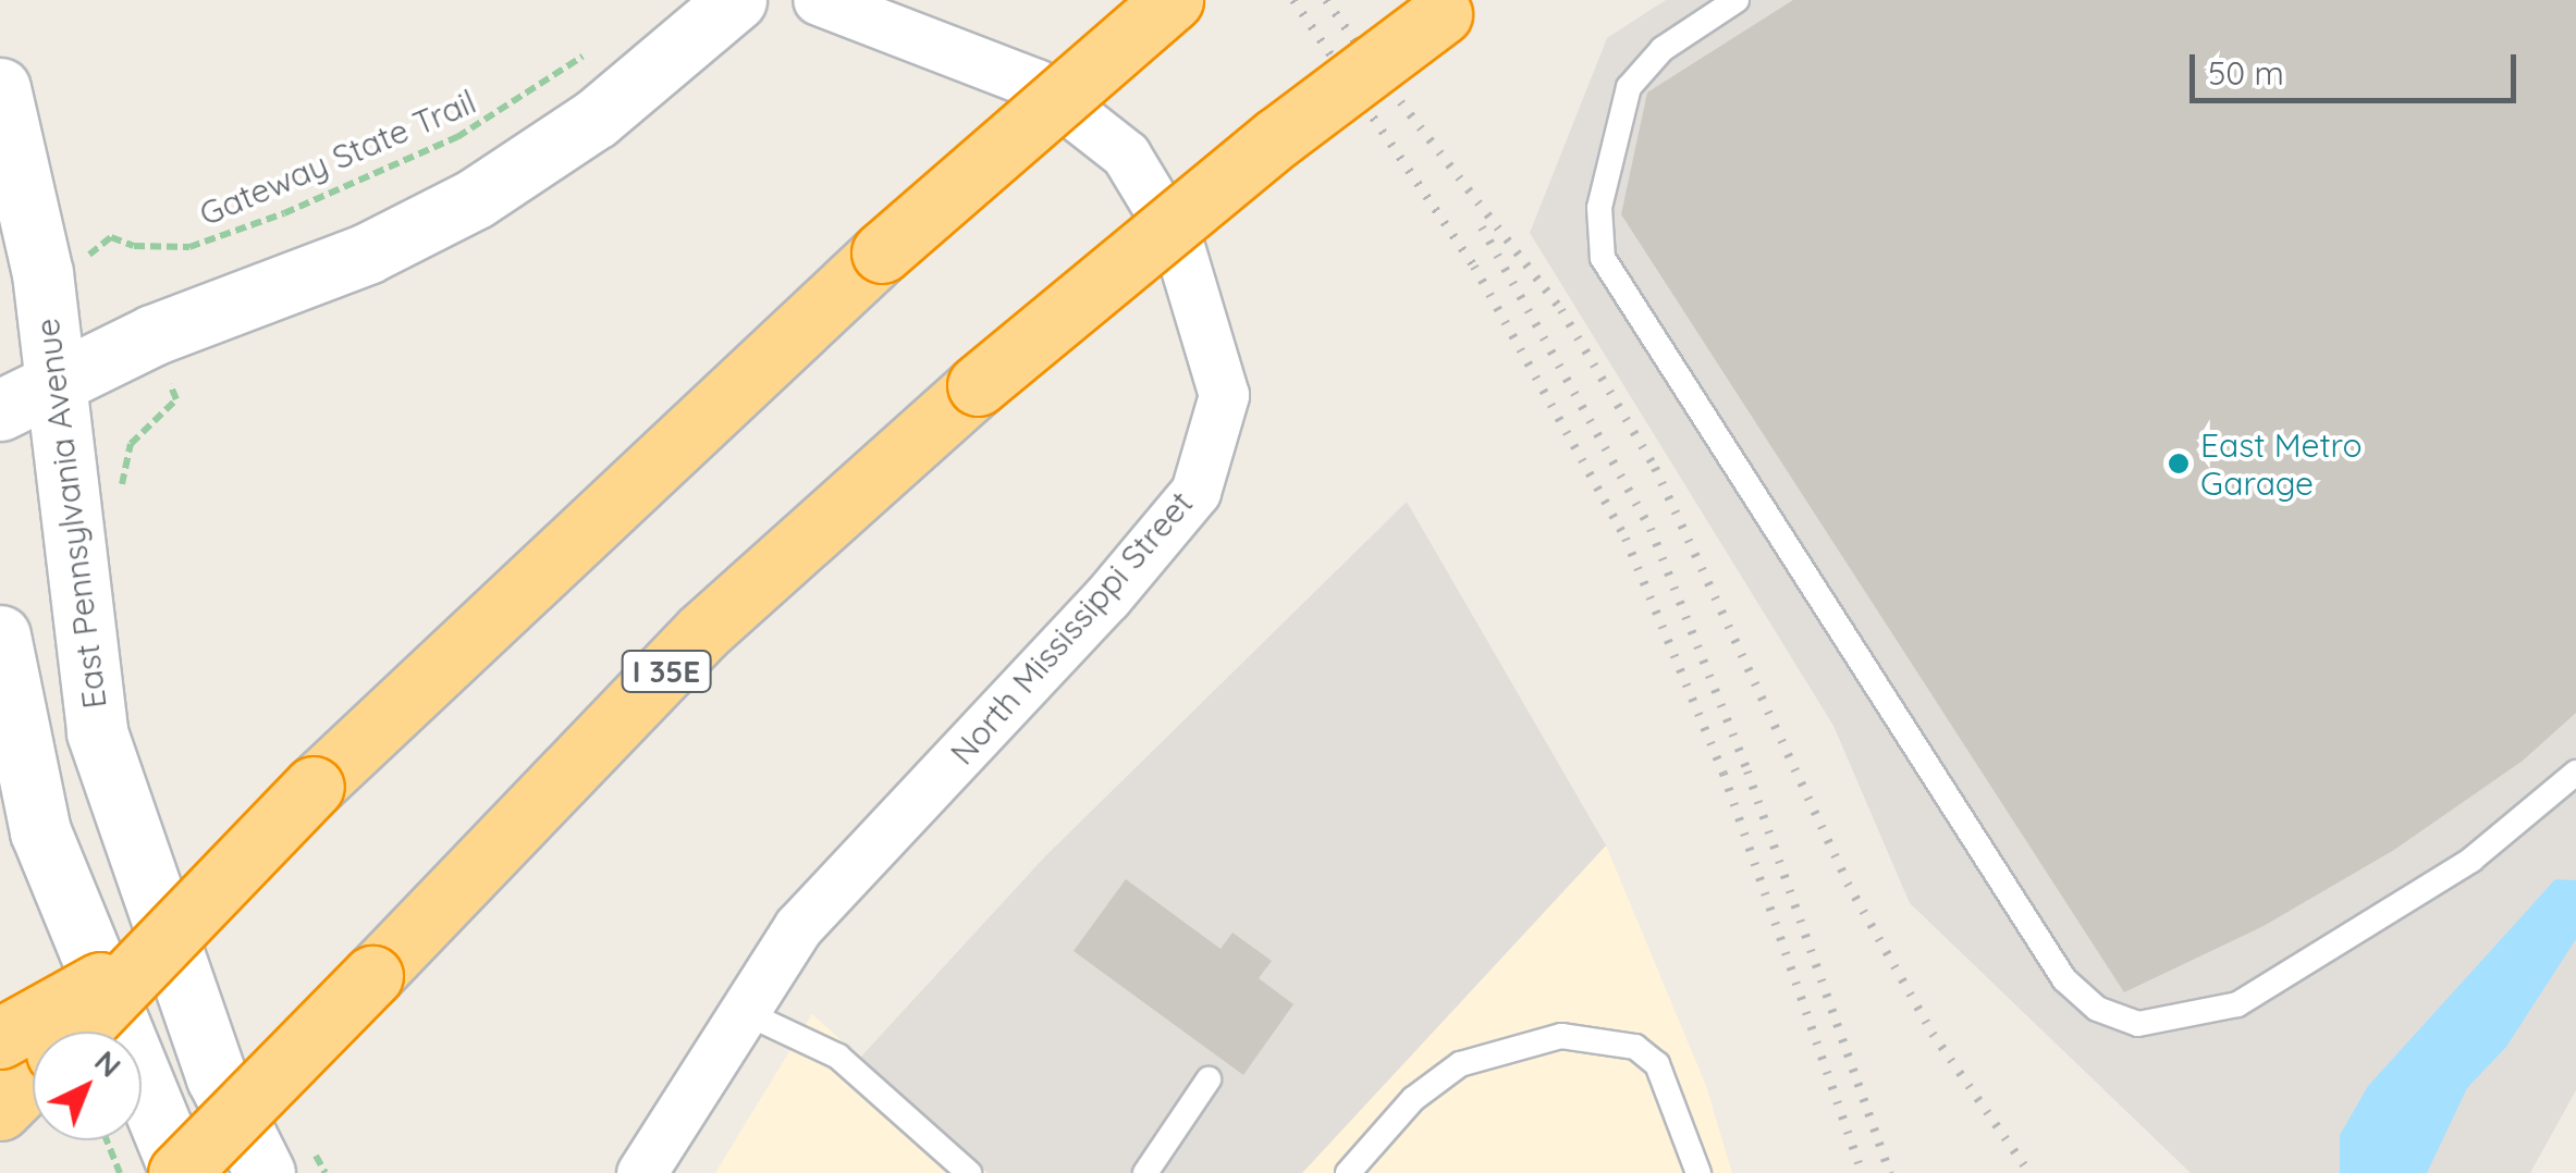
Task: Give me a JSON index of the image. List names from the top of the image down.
{
  "streets": {
    "highway": ["I 35E"],
    "main road": ["East Pennsylvania Avenue"],
    "street": ["North Mississippi Street"],
    "path": ["Gateway State Trail"]
  },
  "places": ["East Metro Garage"],
  "scale_bar": "50 m",
  "north": "top right"
}
